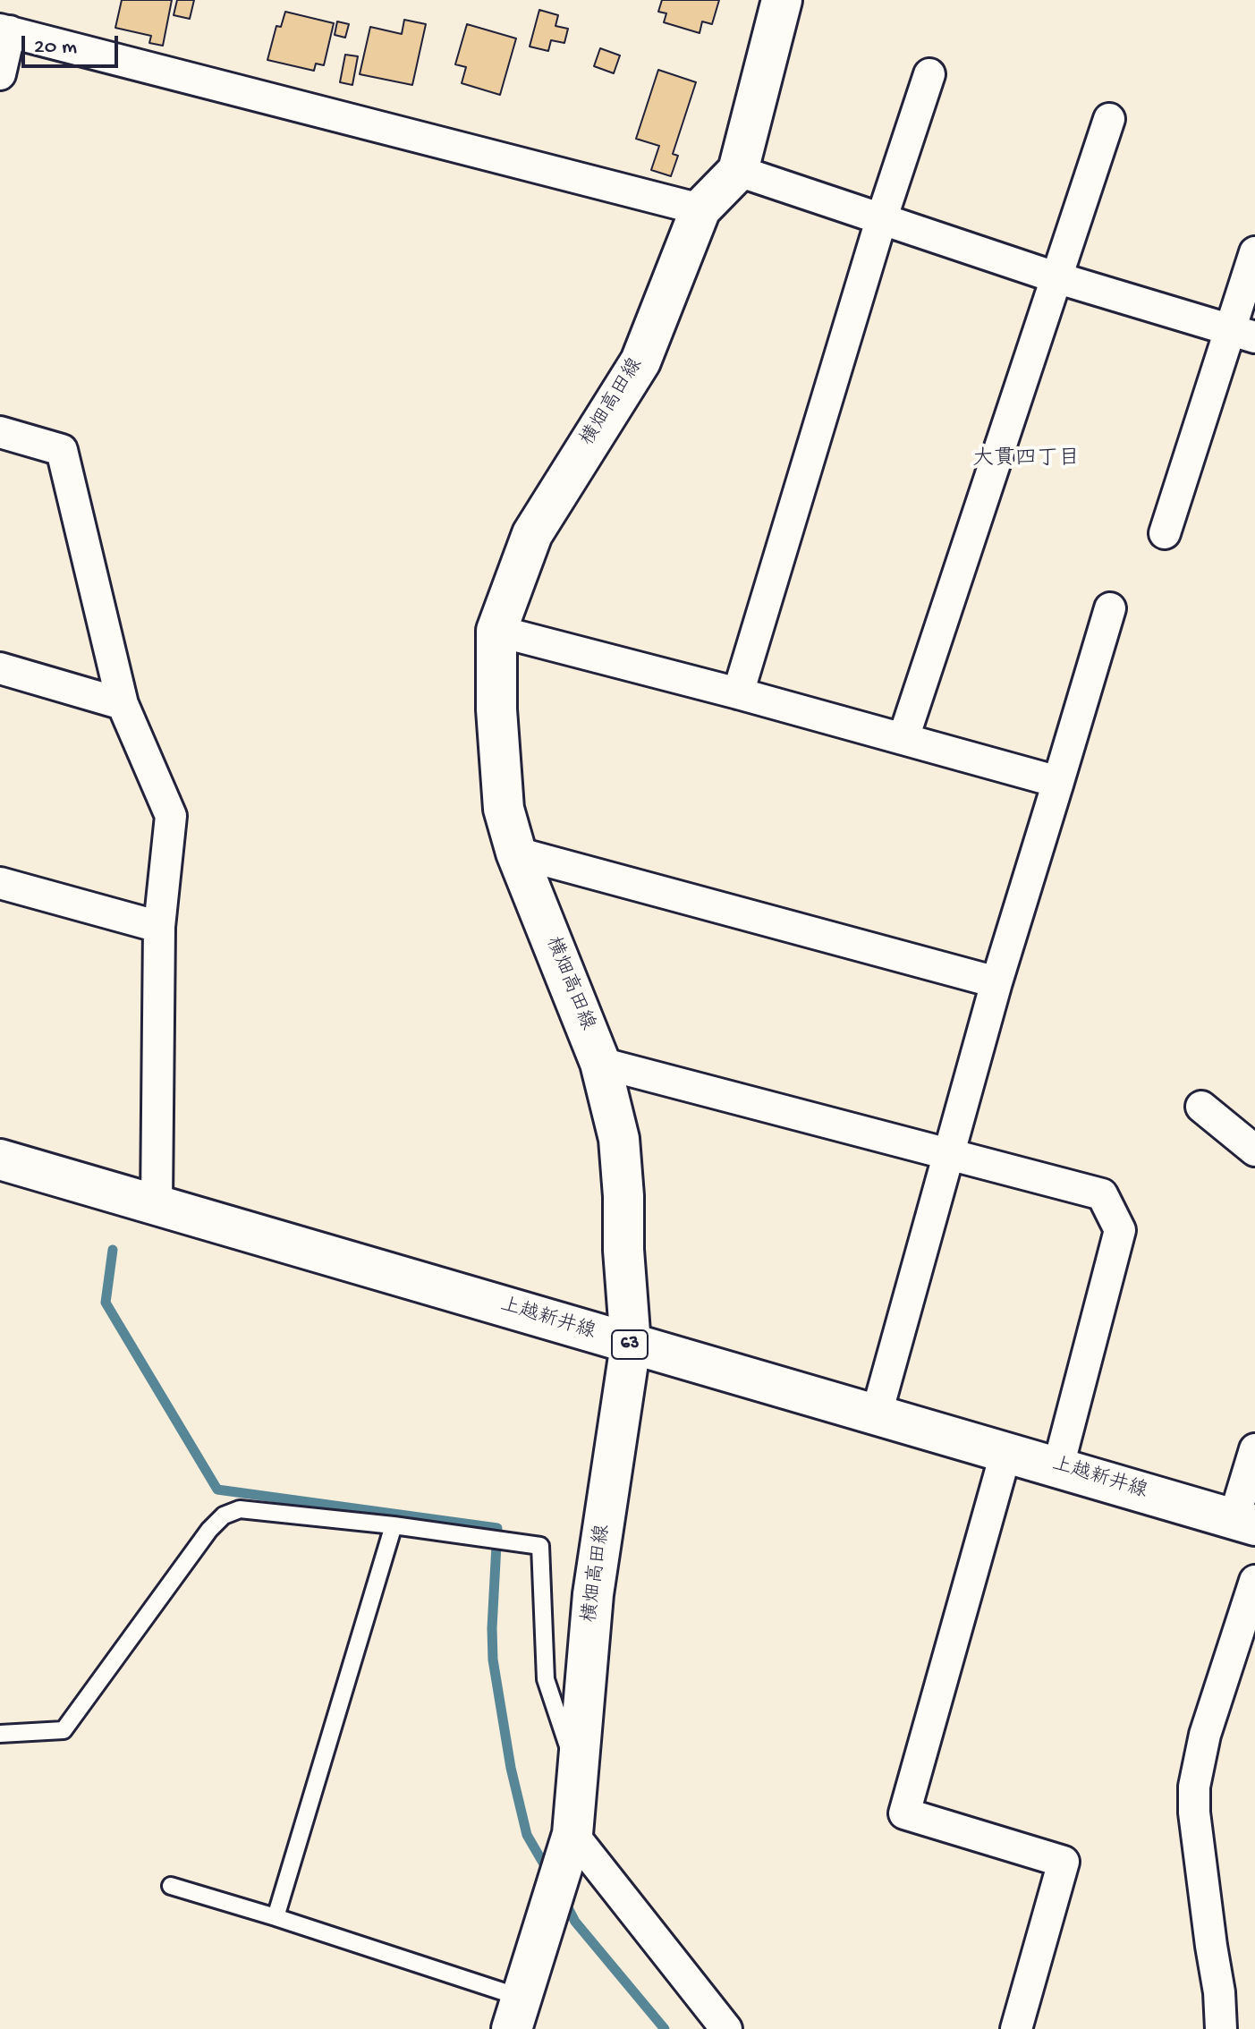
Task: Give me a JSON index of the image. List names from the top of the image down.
{
  "streets": {
    "main road": ["横畑高田線", "上越新井線", "63"]
  },
  "crossings": [
    ["横畑高田線", "上越新井線"]
  ],
  "districts": ["大貫四丁目"],
  "scale_bar": "20 m"
}
